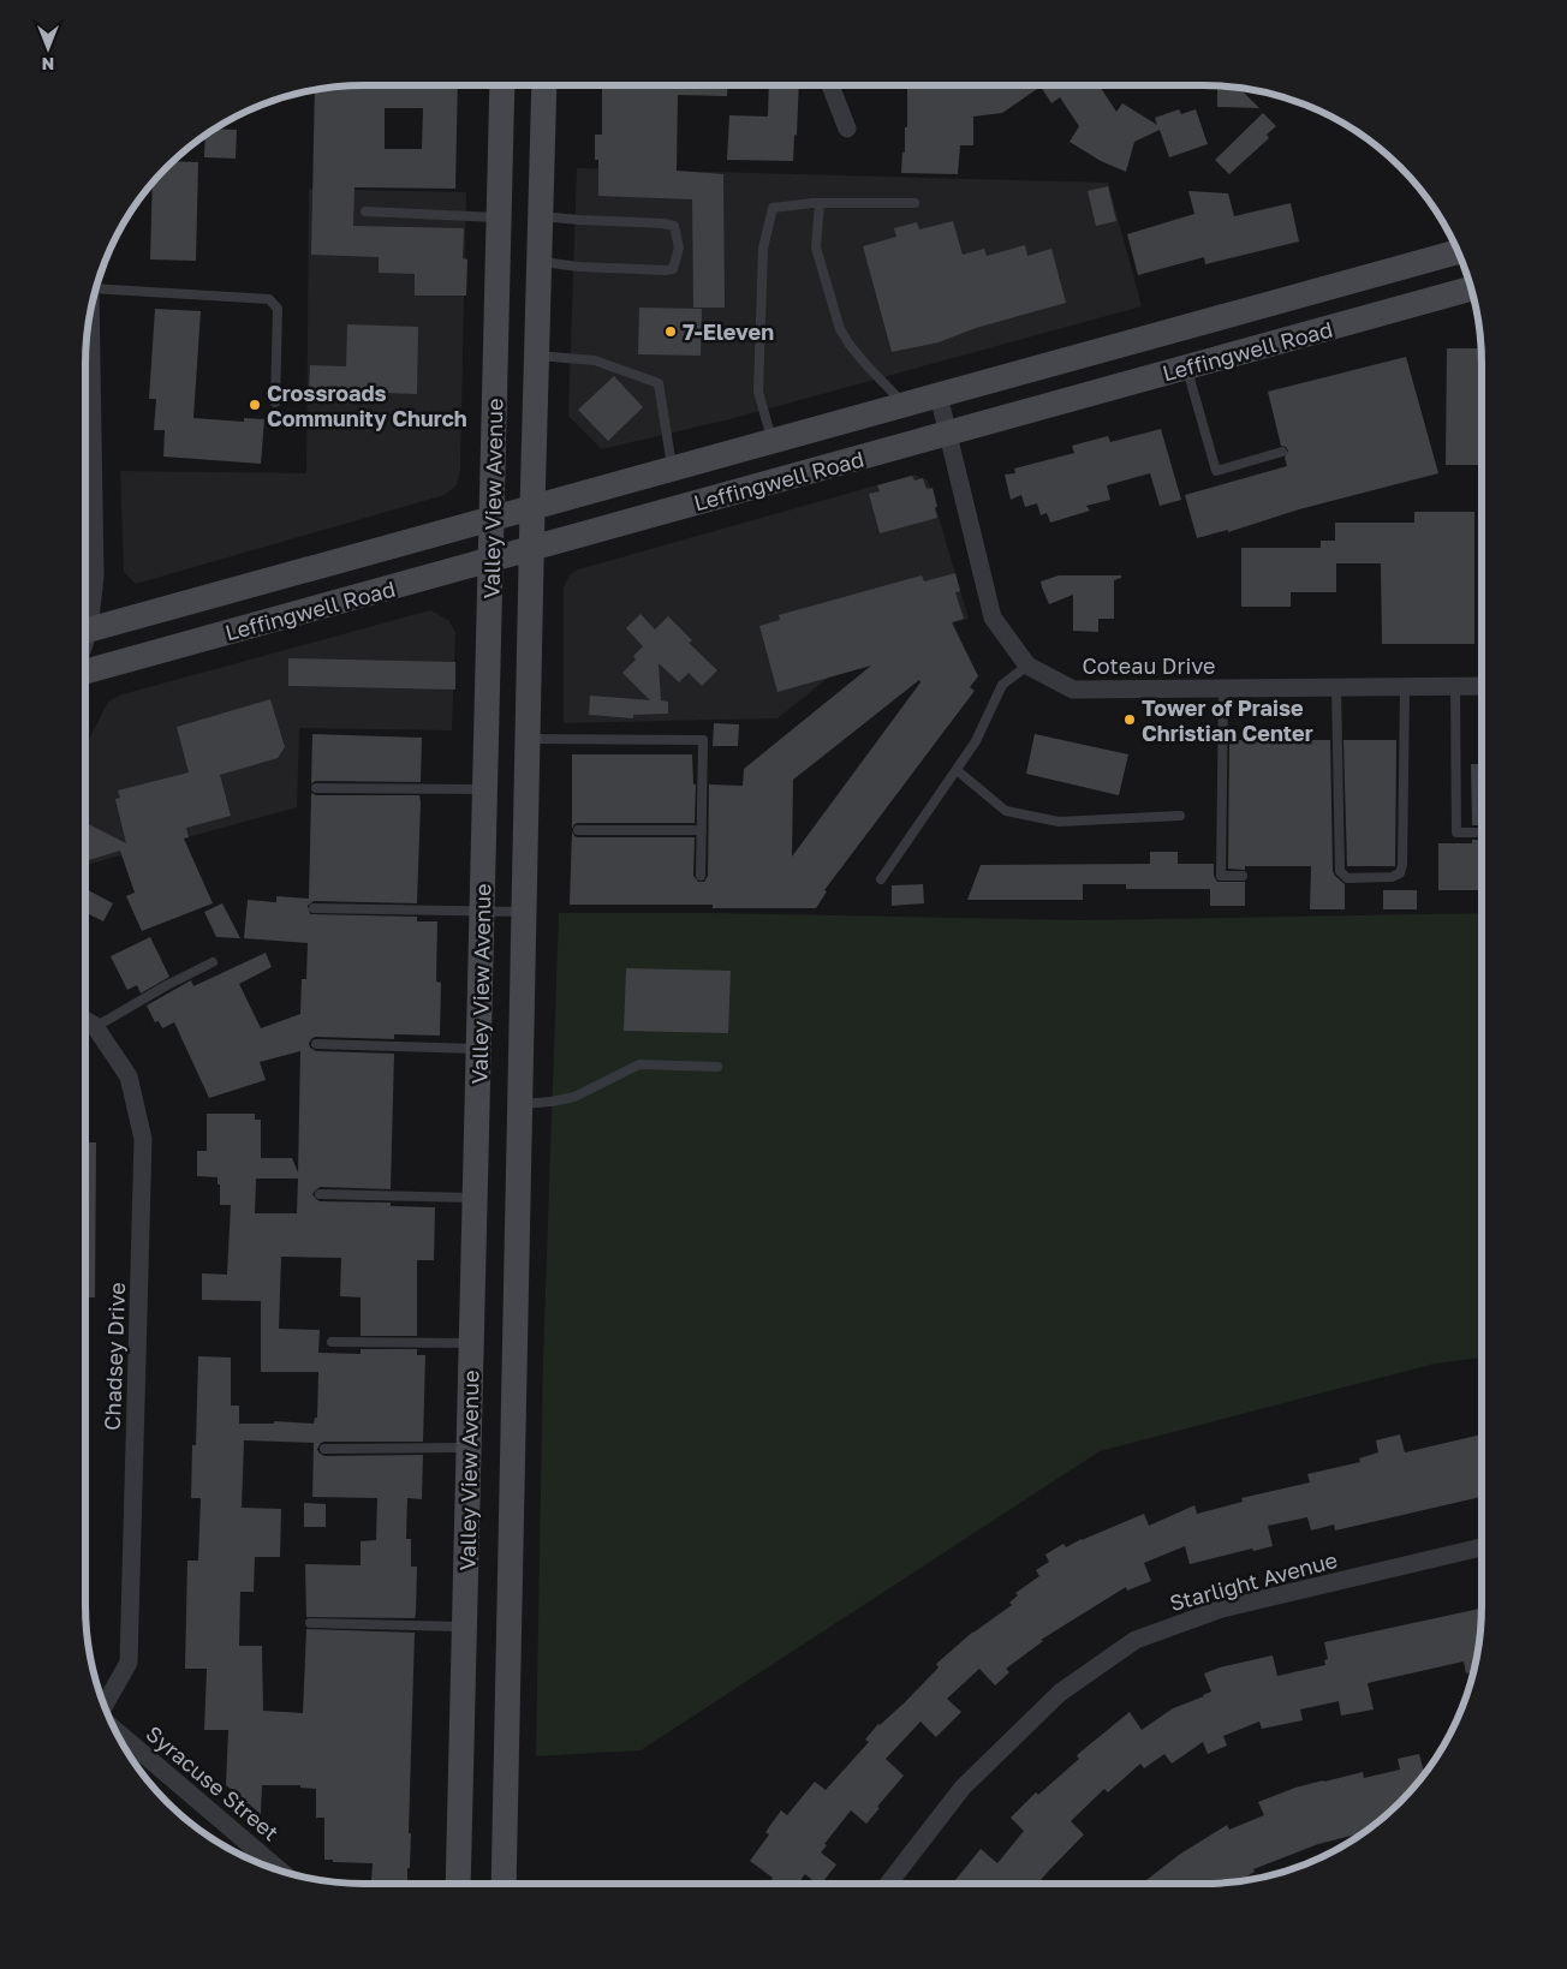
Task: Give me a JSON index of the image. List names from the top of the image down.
{
  "streets": {
    "main road": ["Leffingwell Road", "Valley View Avenue"],
    "street": [
      "Coteau Drive",
      "Chadsey Drive",
      "Starlight Avenue",
      "Syracuse Street"
    ]
  },
  "crossings": [
    ["Leffingwell Road", "Valley View Avenue"],
    ["Leffingwell Road", "Coteau Drive"]
  ],
  "places": ["7-Eleven", "Crossroads Community Church", "Tower of Praise Christian Center"],
  "north": "bottom"
}
